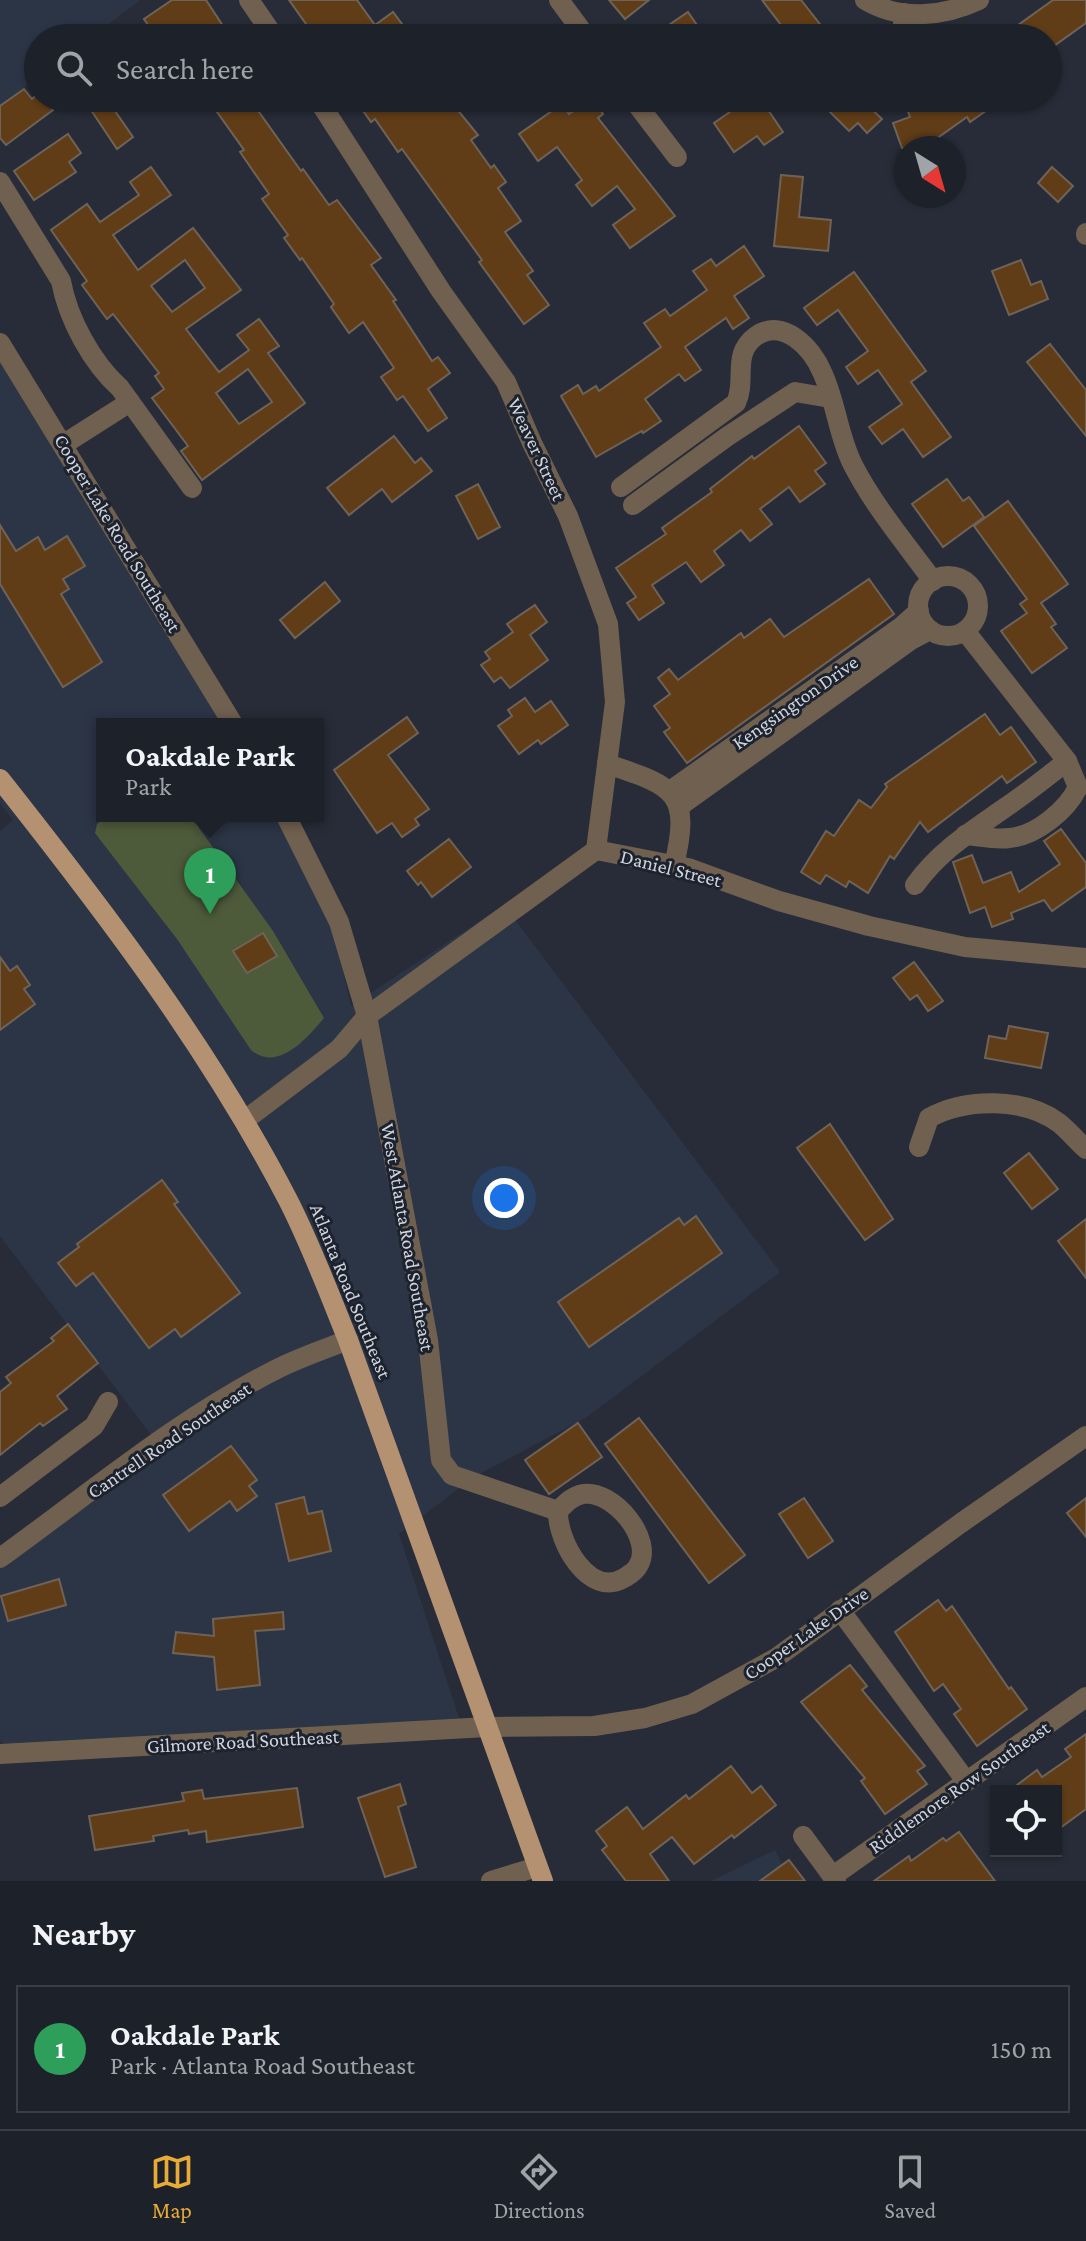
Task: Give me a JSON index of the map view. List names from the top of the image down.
{
  "streets": {
    "main road": ["Atlanta Road Southeast"],
    "street": [
      "Weaver Street",
      "Cooper Lake Road Southeast",
      "Kengsington Drive",
      "Daniel Street",
      "West Atlanta Road Southeast",
      "Cantrell Road Southeast",
      "Cooper Lake Drive",
      "Gilmore Road Southeast",
      "Riddlemore Row Southeast"
    ]
  },
  "crossings": [
    ["Weaver Street", "Daniel Street"],
    ["Daniel Street", "West Atlanta Road Southeast"],
    ["Daniel Street", "Atlanta Road Southeast"],
    ["Atlanta Road Southeast", "Cantrell Road Southeast"],
    ["Atlanta Road Southeast", "Cooper Lake Drive"],
    ["Atlanta Road Southeast", "Gilmore Road Southeast"],
    ["Cooper Lake Drive", "Gilmore Road Southeast"]
  ],
  "north": "bottom right",
  "page": {
    "search": "Search here",
    "popup": ["Oakdale Park", "Park"],
    "pins": "1",
    "heading": "Nearby",
    "list": [
      {
        "mark": "1",
        "name": "Oakdale Park",
        "note": "Park · Atlanta Road Southeast",
        "value": "150 m"
      }
    ],
    "nav": ["Map", "Directions", "Saved"]
  }
}
